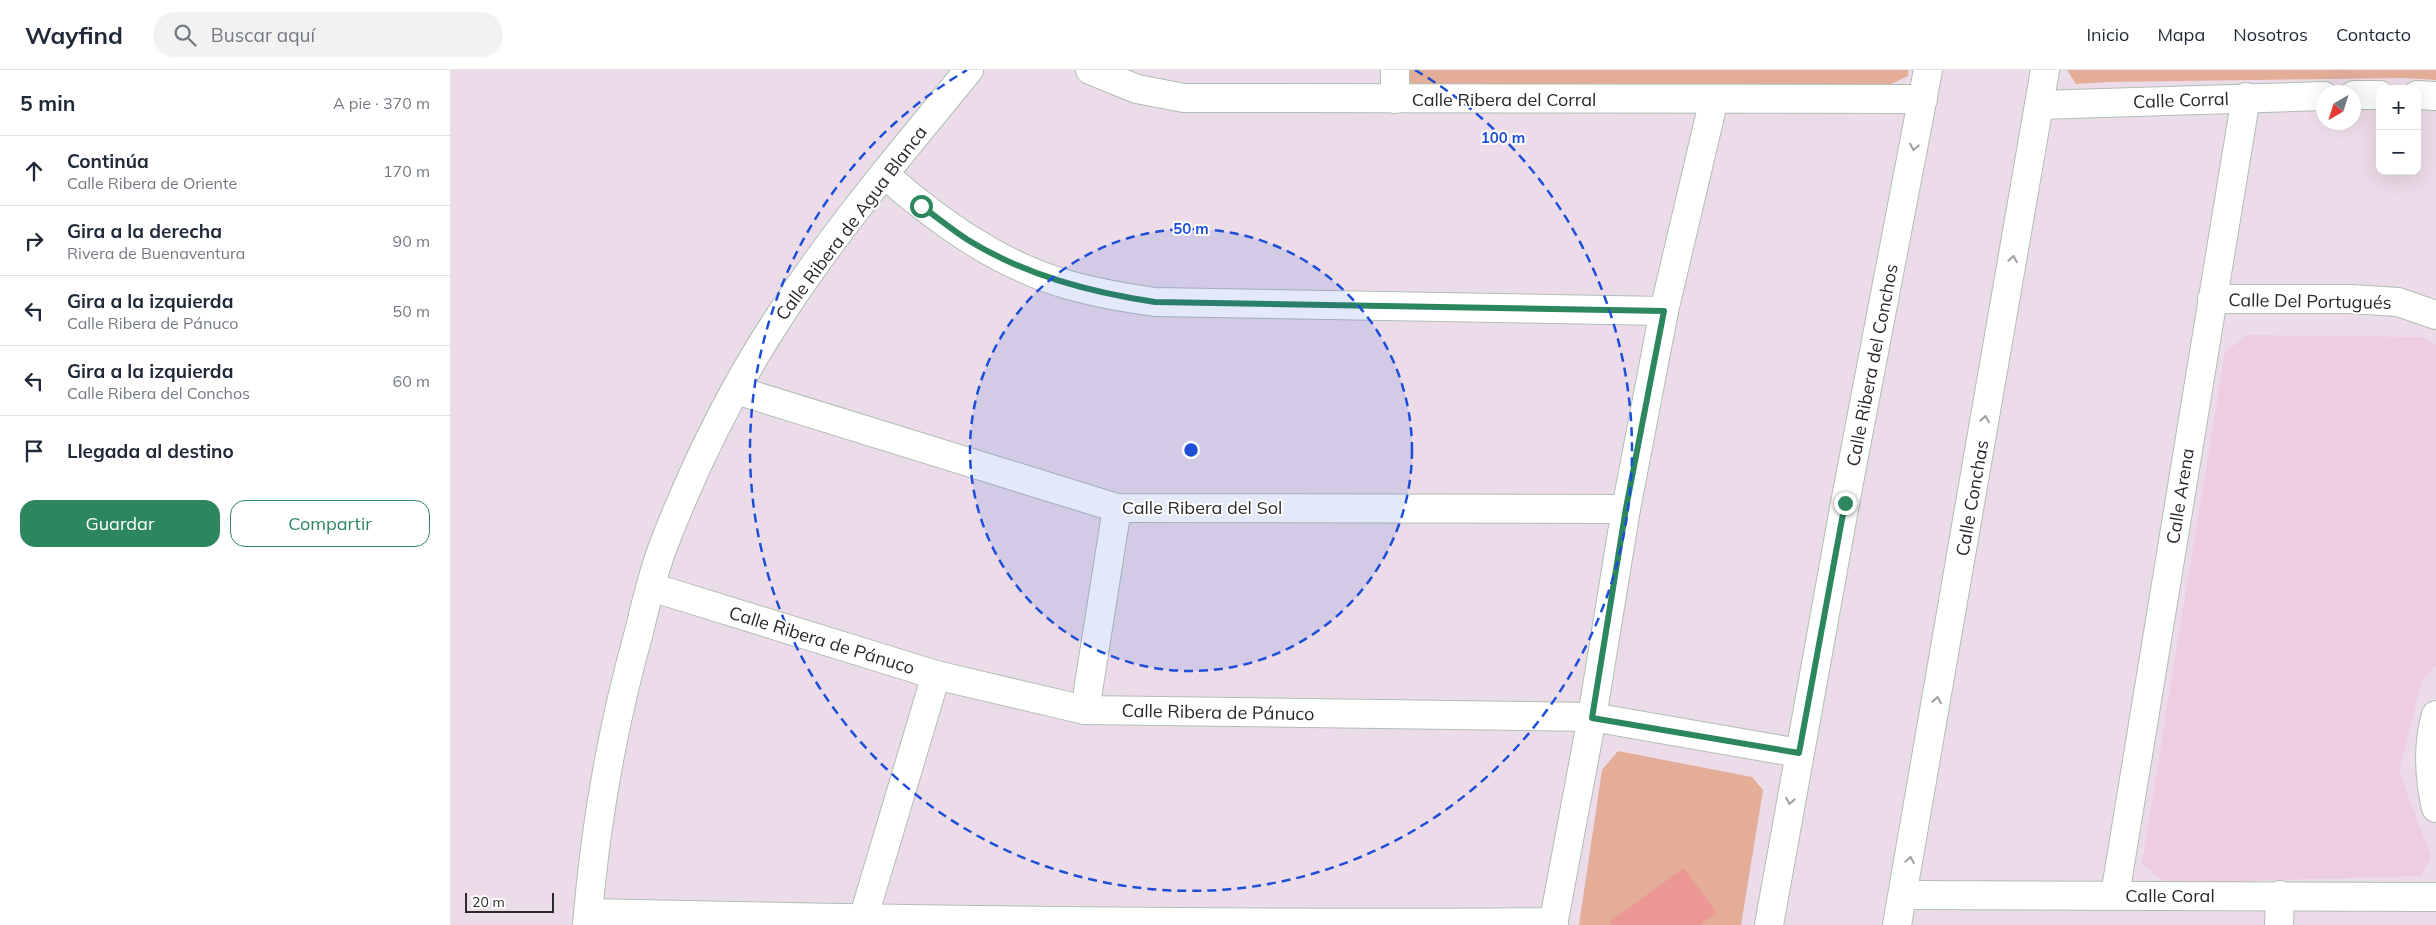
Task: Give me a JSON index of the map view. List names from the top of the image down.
{
  "streets": {
    "street": [
      "Calle Ribera del Corral",
      "Calle Corral",
      "Calle Ribera de Agua Blanca",
      "Calle Del Portugués",
      "Calle Ribera del Conchos",
      "Calle Arena",
      "Calle Conchas",
      "Calle Ribera del Sol",
      "Calle Ribera de Pánuco",
      "Calle Coral"
    ]
  },
  "crossings": [
    ["Calle Ribera del Corral", "Calle Ribera del Conchos"],
    ["Calle Corral", "Calle Arena"],
    ["Calle Corral", "Calle Conchas"],
    ["Calle Ribera de Agua Blanca", "Calle Ribera del Sol"],
    ["Calle Ribera de Agua Blanca", "Calle Ribera de Pánuco"],
    ["Calle Del Portugués", "Calle Arena"],
    ["Calle Ribera del Conchos", "Calle Ribera de Pánuco"],
    ["Calle Arena", "Calle Coral"],
    ["Calle Conchas", "Calle Coral"]
  ],
  "one_way": ["Calle Conchas"],
  "scale_bar": "20 m",
  "north": "bottom left",
  "page": {
    "header": "Wayfind",
    "search": "Buscar aquí",
    "nav": [
      "Inicio",
      "Mapa",
      "Nosotros",
      "Contacto"
    ],
    "heading": ["5 min", "A pie · 370 m"],
    "map_buttons": ["+", "−"],
    "list": [
      ["Continúa", "Calle Ribera de Oriente", "170 m"],
      ["Gira a la derecha", "Rivera de Buenaventura", "90 m"],
      ["Gira a la izquierda", "Calle Ribera de Pánuco", "50 m"],
      ["Gira a la izquierda", "Calle Ribera del Conchos", "60 m"],
      "Llegada al destino"
    ],
    "buttons": ["Guardar", "Compartir"],
    "scale": "20 m"
  },
  "rings": ["100 m", "50 m"]
}
